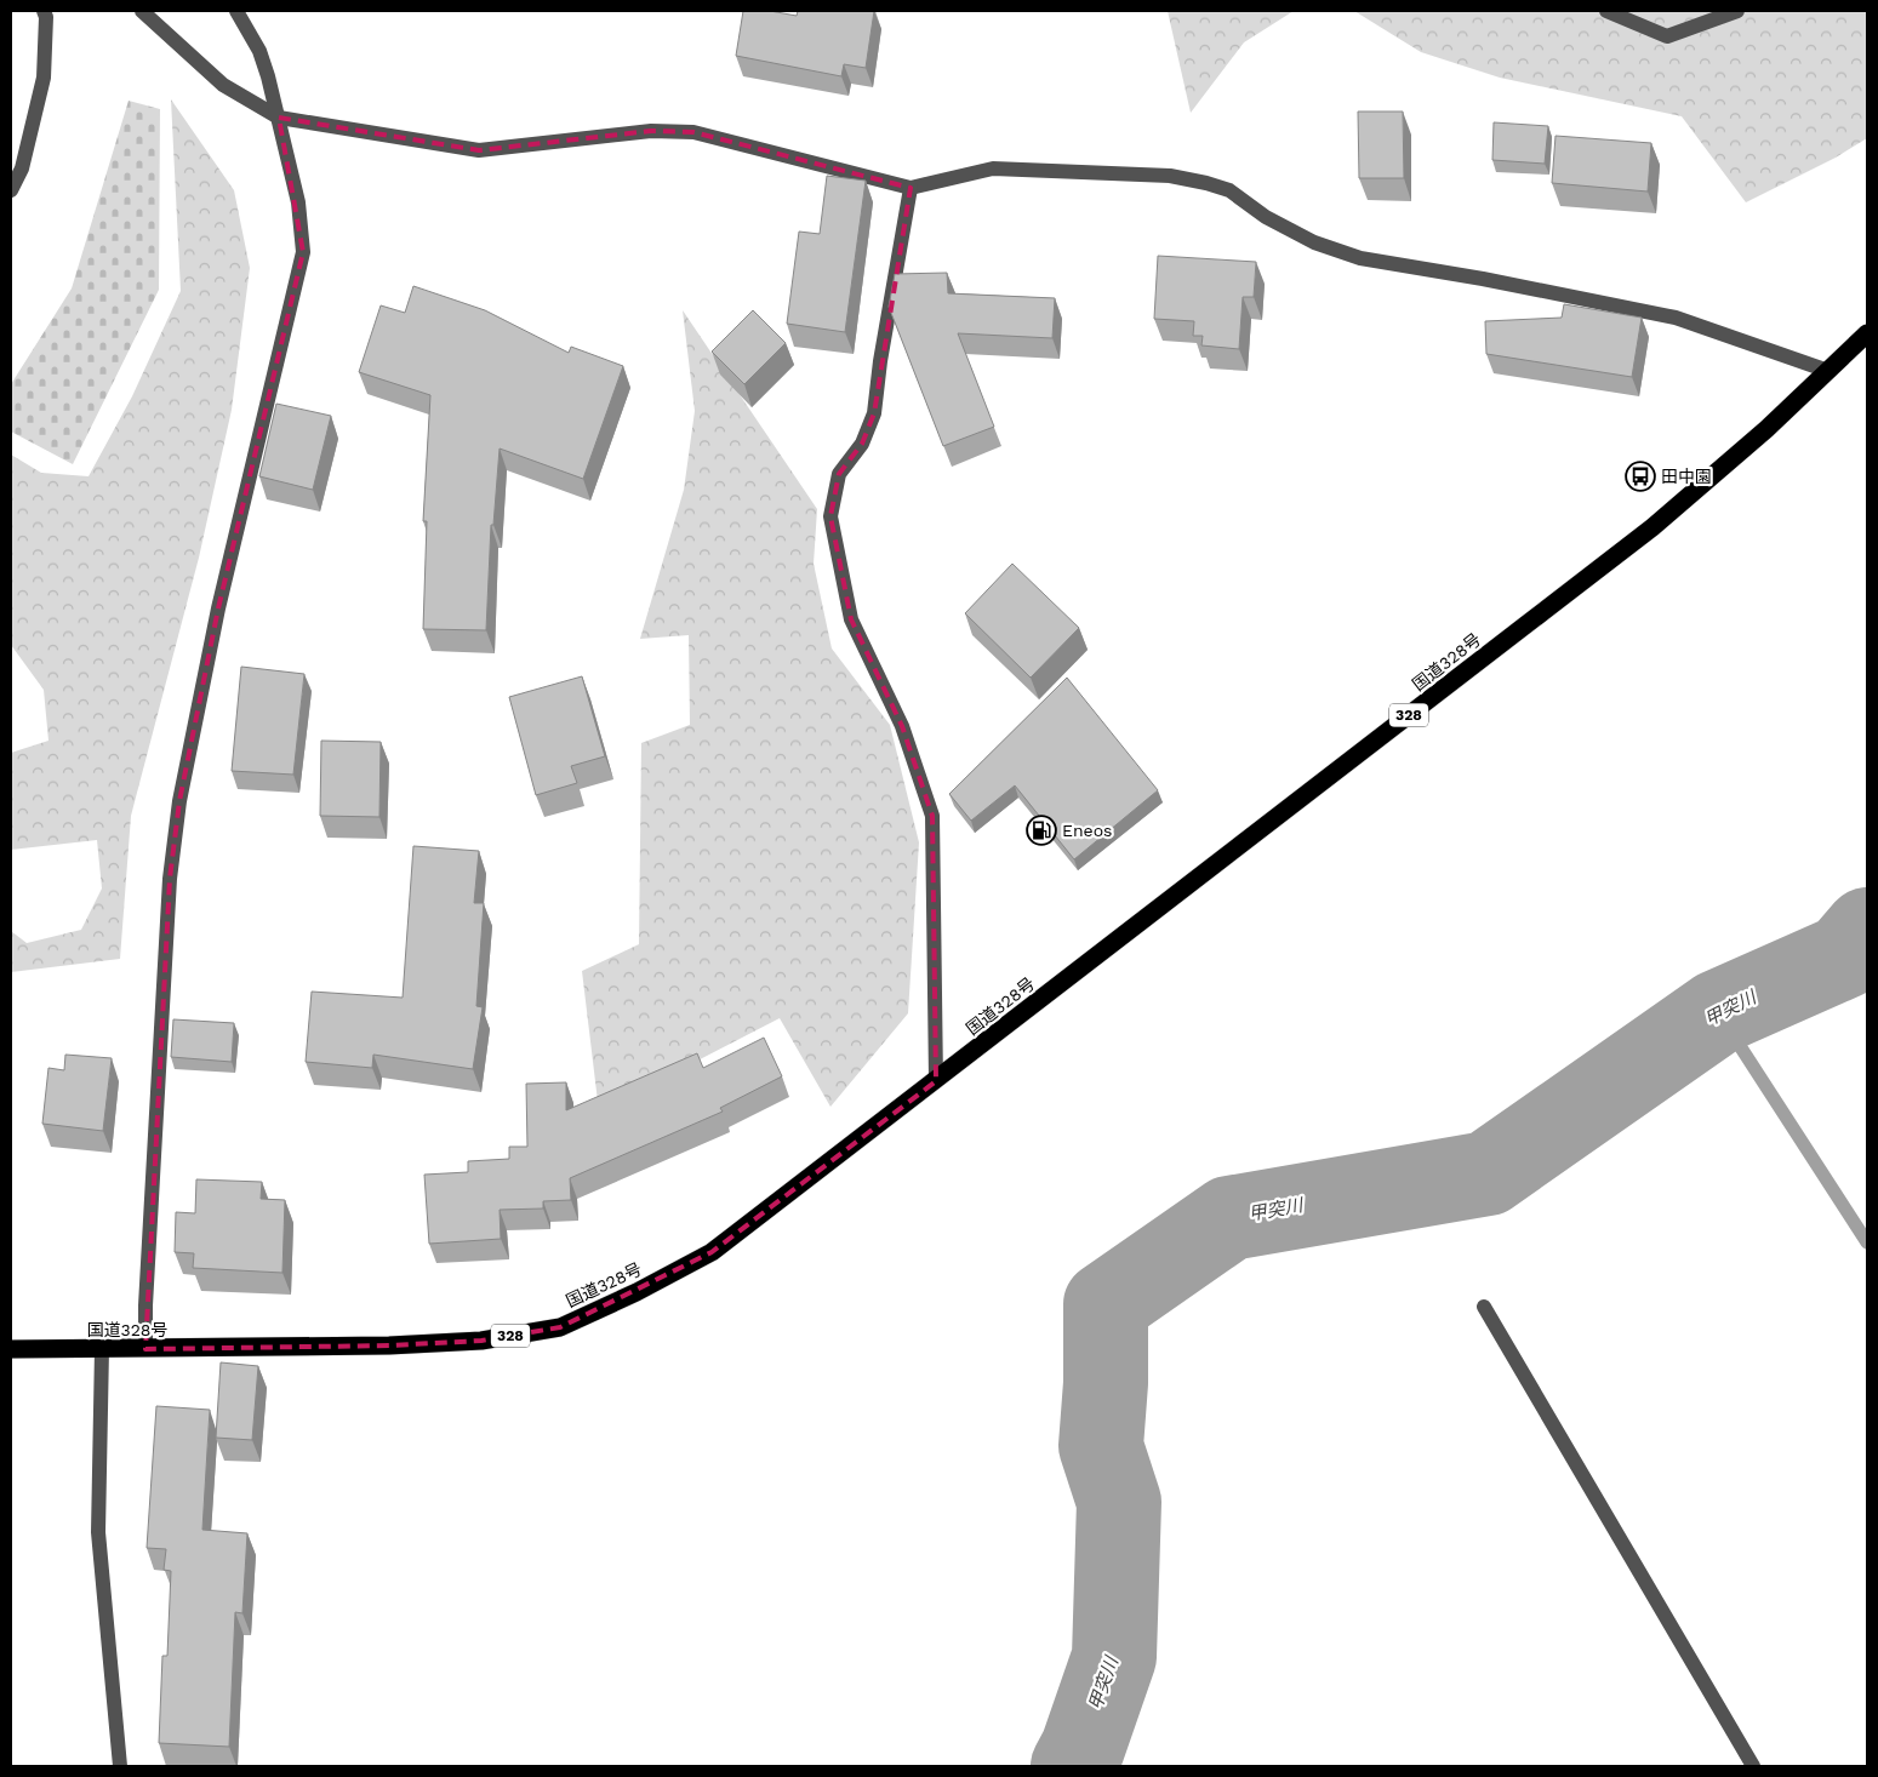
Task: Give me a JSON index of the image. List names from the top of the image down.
{
  "streets": {
    "highway": ["国道328号", "328"]
  },
  "water": ["甲突川"],
  "places": {
    "bus stop": ["田中園"],
    "fuel station": ["Eneos"]
  }
}
